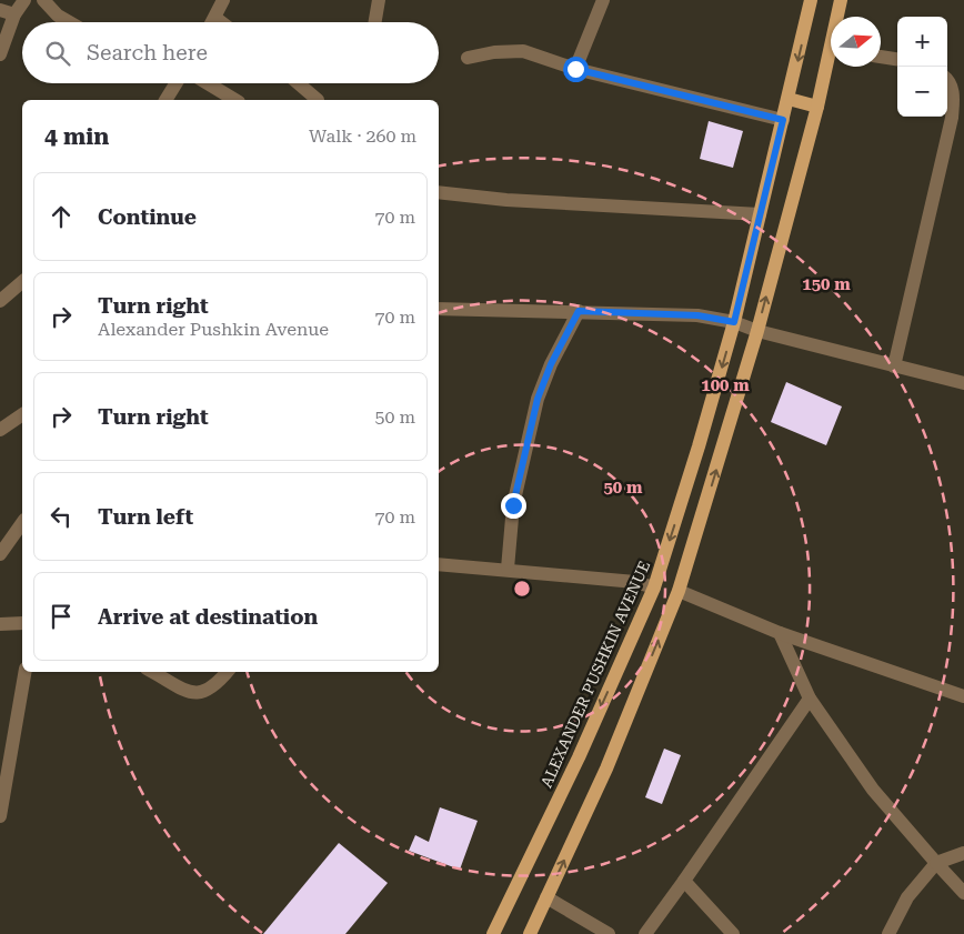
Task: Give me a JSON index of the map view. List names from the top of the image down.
{
  "streets": {
    "main road": ["ALEXANDER PUSHKIN AVENUE"]
  },
  "north": "right",
  "page": {
    "map_buttons": ["+", "−"],
    "search": "Search here",
    "heading": ["4 min", "Walk · 260 m"],
    "list": [
      ["Continue", "70 m"],
      ["Turn right", "Alexander Pushkin Avenue", "70 m"],
      ["Turn right", "50 m"],
      ["Turn left", "70 m"],
      "Arrive at destination"
    ]
  },
  "rings": ["150 m", "100 m", "50 m"]
}
